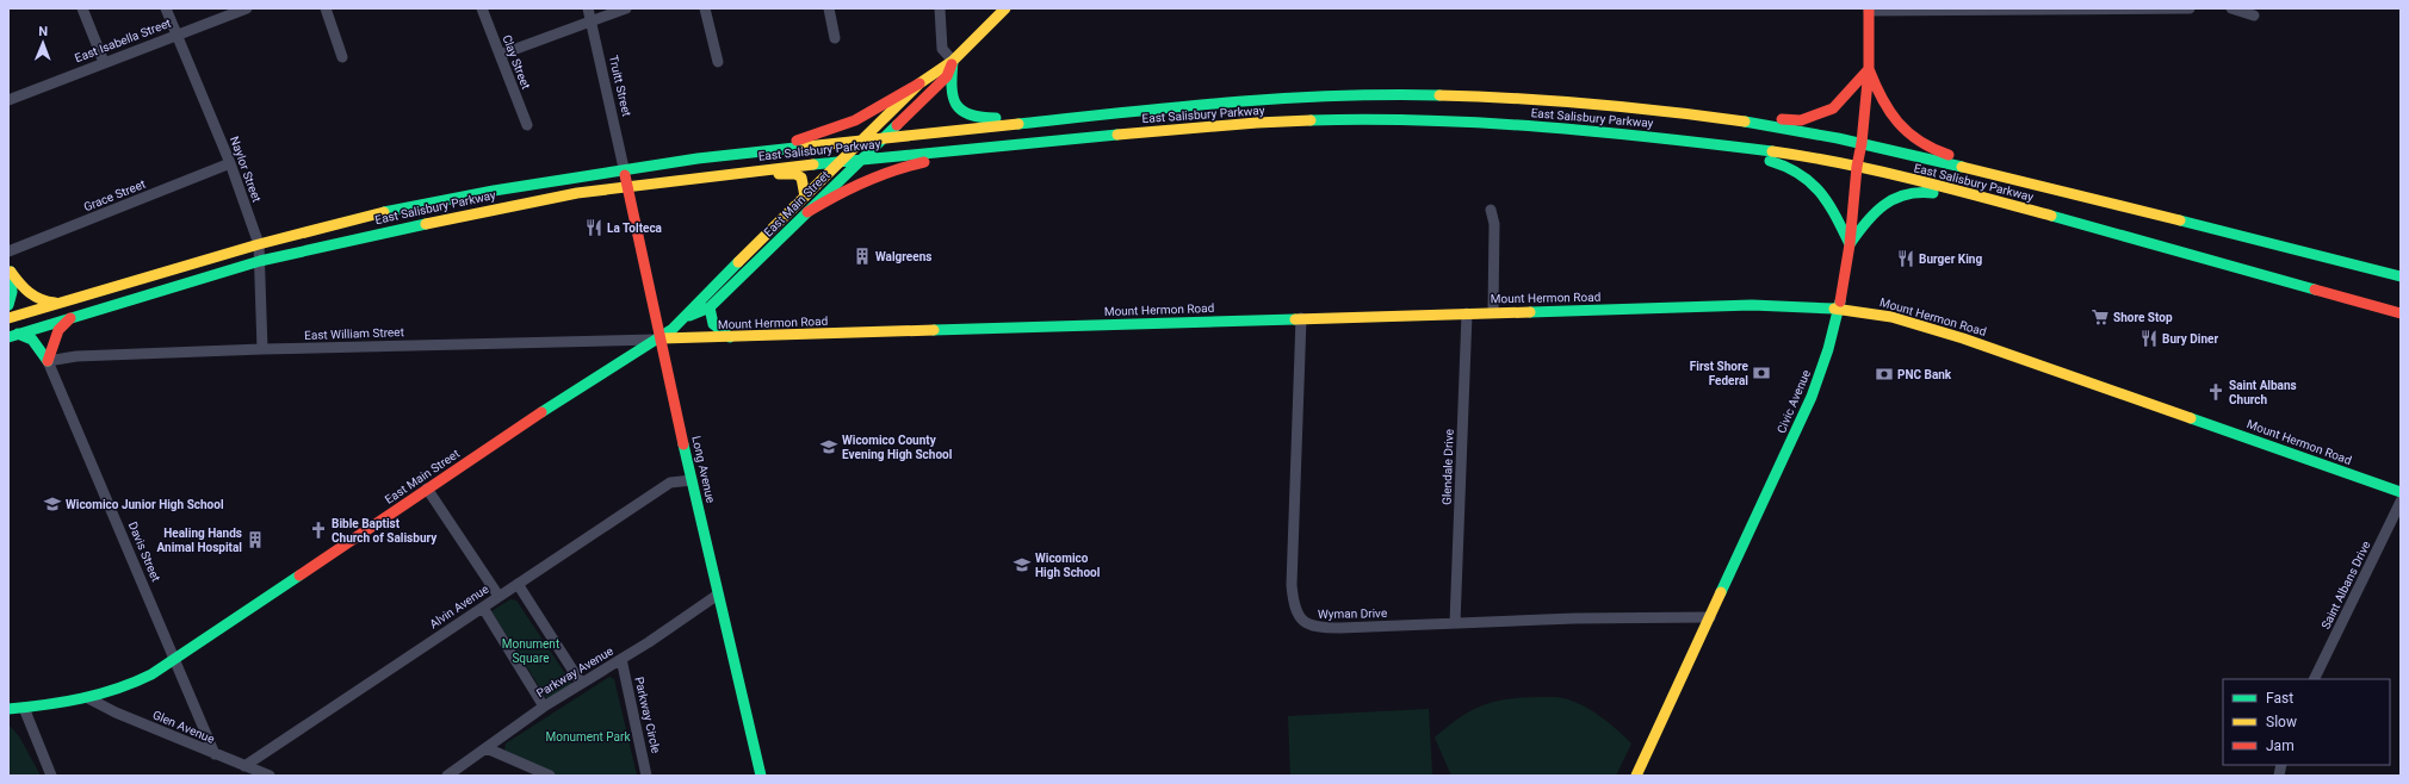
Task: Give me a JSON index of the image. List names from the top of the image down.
{
  "streets": {
    "main road": [
      "East Salisbury Parkway",
      "East Main Street",
      "Mount Hermon Road",
      "Civic Avenue",
      "Long Avenue"
    ],
    "street": [
      "East Isabella Street",
      "Clay Street",
      "Truitt Street",
      "Naylor Street",
      "Grace Street",
      "East William Street",
      "Glendale Drive",
      "Davis Street",
      "Saint Albans Drive",
      "Alvin Avenue",
      "Wyman Drive",
      "Parkway Avenue",
      "Parkway Circle",
      "Glen Avenue"
    ]
  },
  "crossings": [
    ["East Isabella Street", "Naylor Street"],
    ["Truitt Street", "East Salisbury Parkway"],
    ["Truitt Street", "Long Avenue"],
    ["East Salisbury Parkway", "Naylor Street"],
    ["East Salisbury Parkway", "East Main Street"],
    ["East Salisbury Parkway", "Civic Avenue"],
    ["East Salisbury Parkway", "Long Avenue"],
    ["Naylor Street", "Grace Street"],
    ["Naylor Street", "East William Street"],
    ["East Main Street", "Mount Hermon Road"],
    ["East Main Street", "East William Street"],
    ["East Main Street", "Long Avenue"],
    ["East Main Street", "Davis Street"],
    ["East Main Street", "Glen Avenue"],
    ["Mount Hermon Road", "East William Street"],
    ["Mount Hermon Road", "Civic Avenue"],
    ["Mount Hermon Road", "Glendale Drive"],
    ["Mount Hermon Road", "Long Avenue"],
    ["Mount Hermon Road", "Wyman Drive"],
    ["East William Street", "Long Avenue"],
    ["East William Street", "Davis Street"],
    ["Civic Avenue", "Wyman Drive"],
    ["Glendale Drive", "Wyman Drive"],
    ["Long Avenue", "Alvin Avenue"],
    ["Long Avenue", "Parkway Avenue"],
    ["Davis Street", "Glen Avenue"],
    ["Alvin Avenue", "Glen Avenue"],
    ["Parkway Avenue", "Parkway Circle"]
  ],
  "parks": ["Monument Square", "Monument Park"],
  "places": {
    "restaurant": ["La Tolteca", "Burger King", "Bury Diner"],
    "building": ["Walgreens", "Healing Hands Animal Hospital"],
    "supermarket": ["Shore Stop"],
    "bank": ["First Shore Federal", "PNC Bank"],
    "church": ["Saint Albans Church", "Bible Baptist Church of Salisbury"],
    "school or university": ["Wicomico County Evening High School", "Wicomico Junior High School", "Wicomico High School"]
  },
  "legend": ["Fast", "Slow", "Jam"],
  "north": "top"
}
